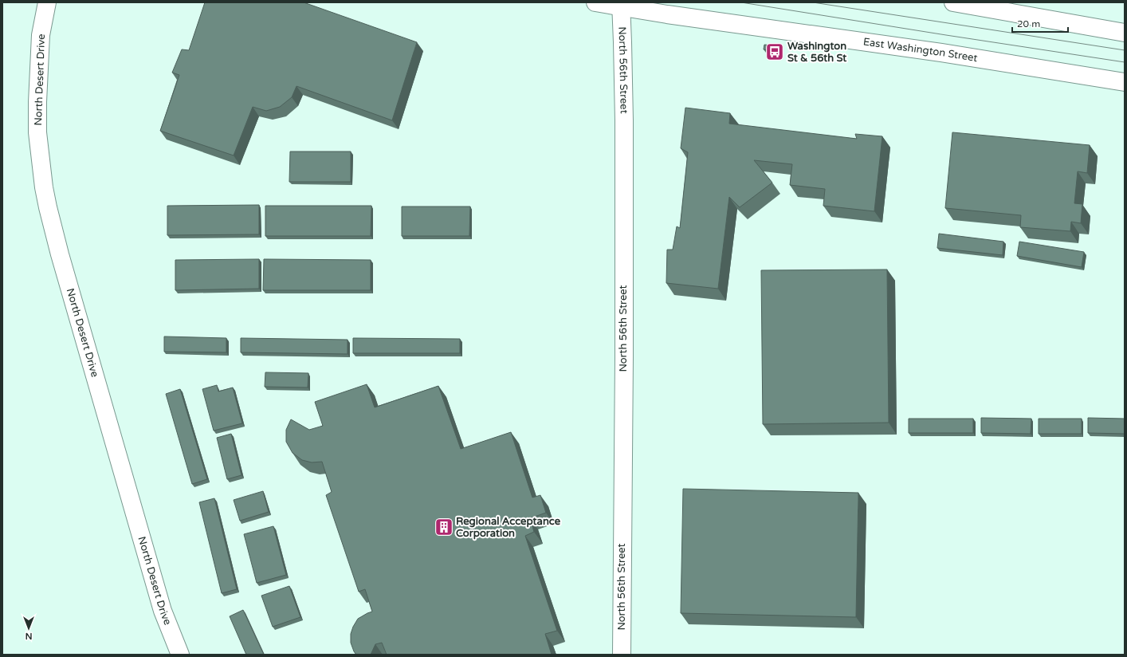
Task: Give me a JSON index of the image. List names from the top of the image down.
{
  "streets": {
    "street": ["East Washington Street", "North 56th Street", "North Desert Drive"]
  },
  "crossings": [
    ["East Washington Street", "North 56th Street"]
  ],
  "places": {
    "bus stop": ["Washington St & 56th St"],
    "building": ["Regional Acceptance Corporation"]
  },
  "scale_bar": "20 m",
  "north": "bottom"
}
